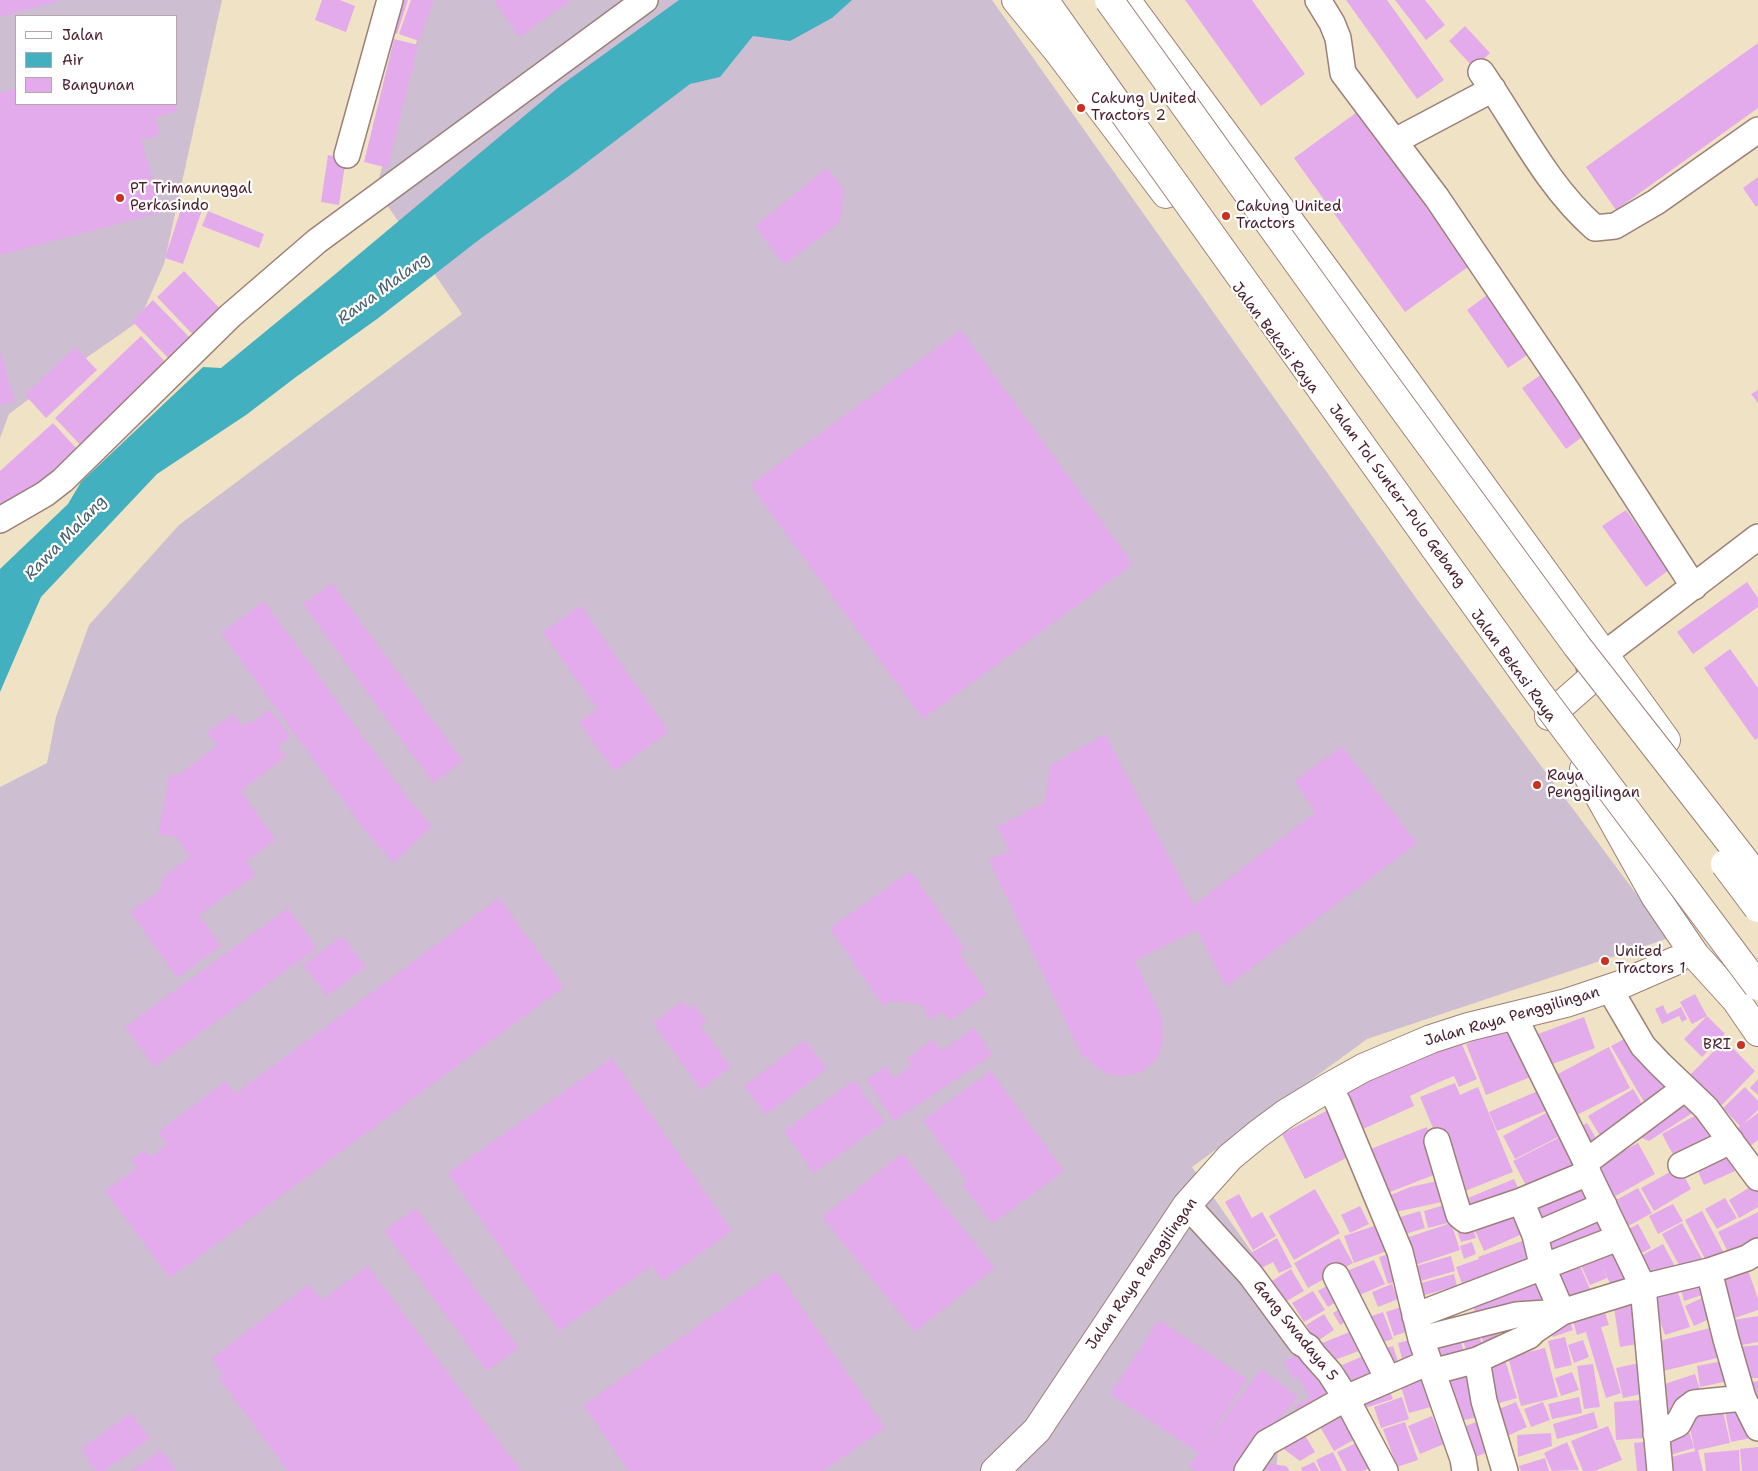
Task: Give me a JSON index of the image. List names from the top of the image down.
{
  "streets": {
    "main road": ["Jalan Bekasi Raya", "Jalan Tol Sunter–Pulo Gebang", "Jalan Raya Penggilingan"],
    "street": ["Gang Swadaya 5"]
  },
  "crossings": [
    ["Jalan Bekasi Raya", "Jalan Tol Sunter–Pulo Gebang"],
    ["Jalan Raya Penggilingan", "Gang Swadaya 5"]
  ],
  "water": ["Rawa Malang"],
  "places": [
    "Cakung United Tractors 2",
    "PT Trimanunggal Perkasindo",
    "Cakung United Tractors",
    "Raya Penggilingan",
    "United Tractors 1",
    "BRI"
  ],
  "legend": ["Jalan", "Air", "Bangunan"]
}
